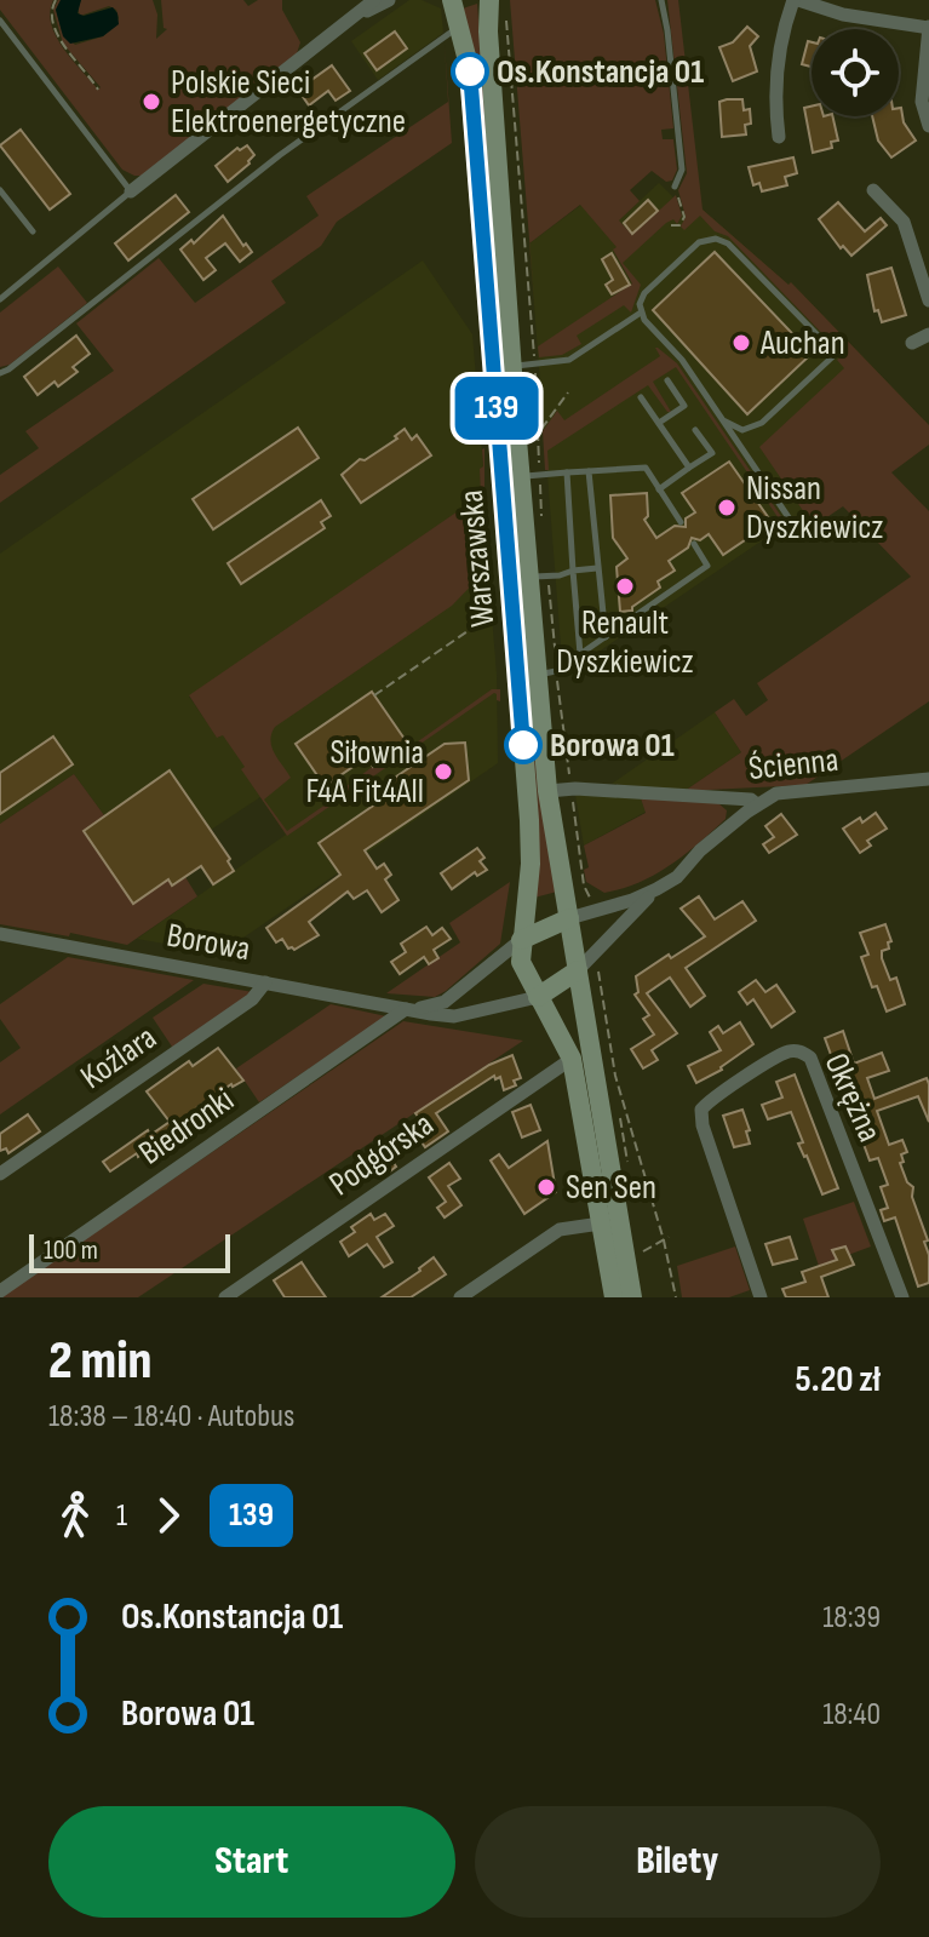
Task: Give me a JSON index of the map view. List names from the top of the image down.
{
  "streets": {
    "main road": ["Warszawska"],
    "street": [
      "Ścienna",
      "Borowa",
      "Koźlara",
      "Okrężna",
      "Biedronki",
      "Podgórska"
    ]
  },
  "crossings": [
    ["Warszawska", "Ścienna"],
    ["Warszawska", "Borowa"],
    ["Borowa", "Koźlara"],
    ["Borowa", "Biedronki"]
  ],
  "places": [
    "Os.Konstancja 01",
    "Polskie Sieci Elektroenergetyczne",
    "Auchan",
    "Nissan Dyszkiewicz",
    "Renault Dyszkiewicz",
    "Borowa 01",
    "Siłownia F4A Fit4All",
    "Sen Sen"
  ],
  "lines": ["bus line 139"],
  "scale_bar": "100 m",
  "page": {
    "on_map": "139",
    "scale": "100 m",
    "heading": ["2 min", "18:38 – 18:40 · Autobus", "5.20 zł"],
    "legs": ["1", "139"],
    "list": [
      {
        "name": "Os.Konstancja 01",
        "value": "18:39"
      },
      {
        "name": "Borowa 01",
        "value": "18:40"
      }
    ],
    "buttons": ["Start", "Bilety"]
  }
}
